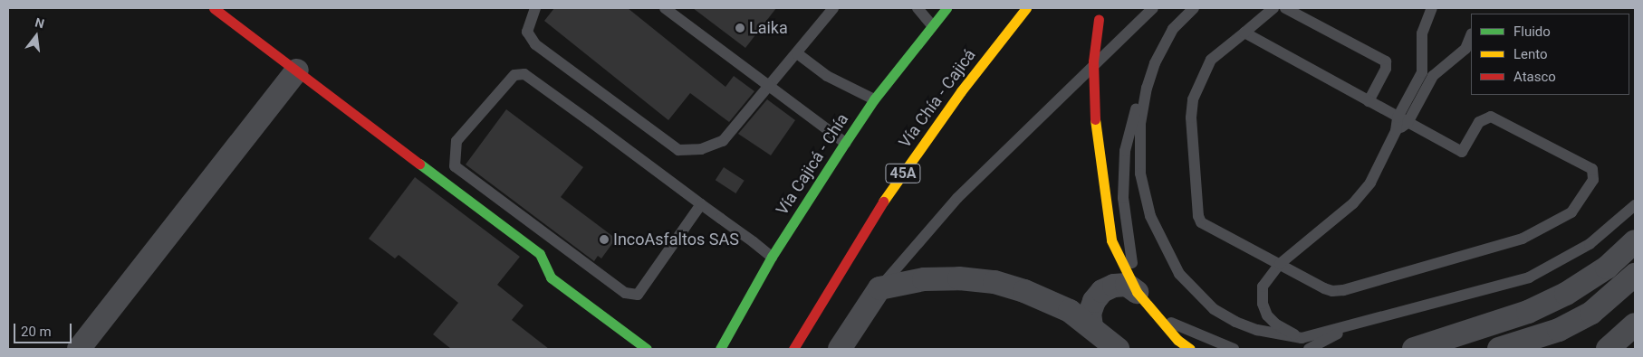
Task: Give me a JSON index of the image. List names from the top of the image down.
{
  "streets": {
    "main road": ["Vía Chía - Cajicá", "Vía Cajicá - Chía", "45A"]
  },
  "places": ["Laika", "IncoAsfaltos SAS"],
  "legend": ["Fluido", "Lento", "Atasco"],
  "scale_bar": "20 m",
  "north": "top"
}
